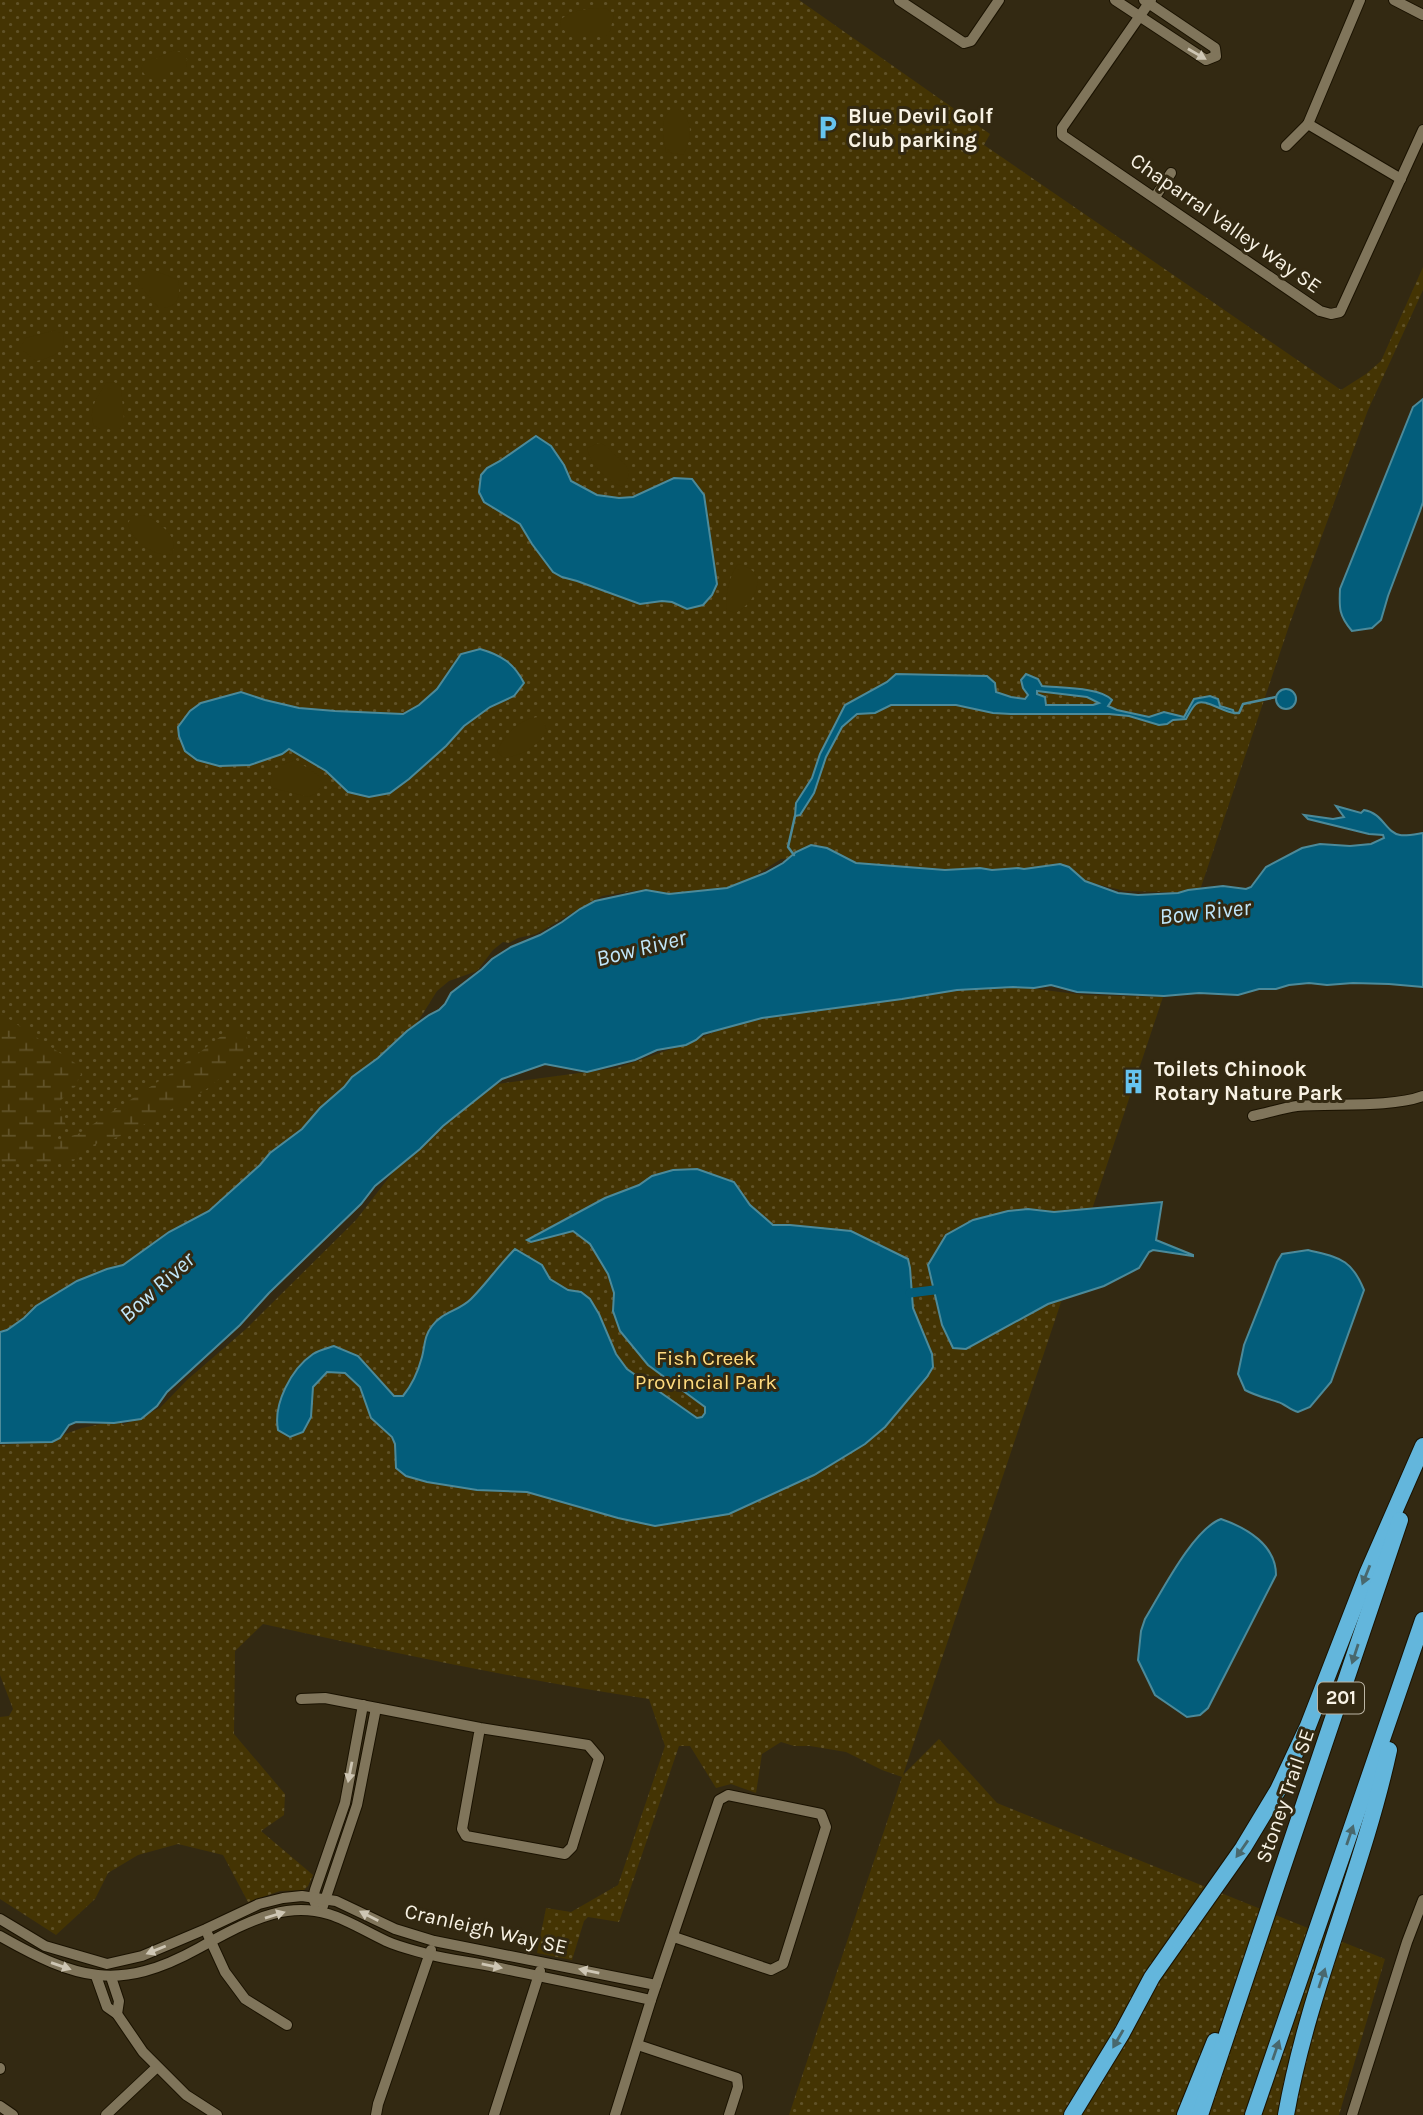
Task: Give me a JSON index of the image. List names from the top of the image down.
{
  "streets": {
    "highway": ["201", "Stoney Trail SE"],
    "street": ["Chaparral Valley Way SE", "Cranleigh Way SE"]
  },
  "water": ["Bow River"],
  "parks": ["Fish Creek Provincial Park"],
  "places": {
    "parking": ["Blue Devil Golf Club parking"],
    "building": ["Toilets Chinook Rotary Nature Park"]
  }
}
